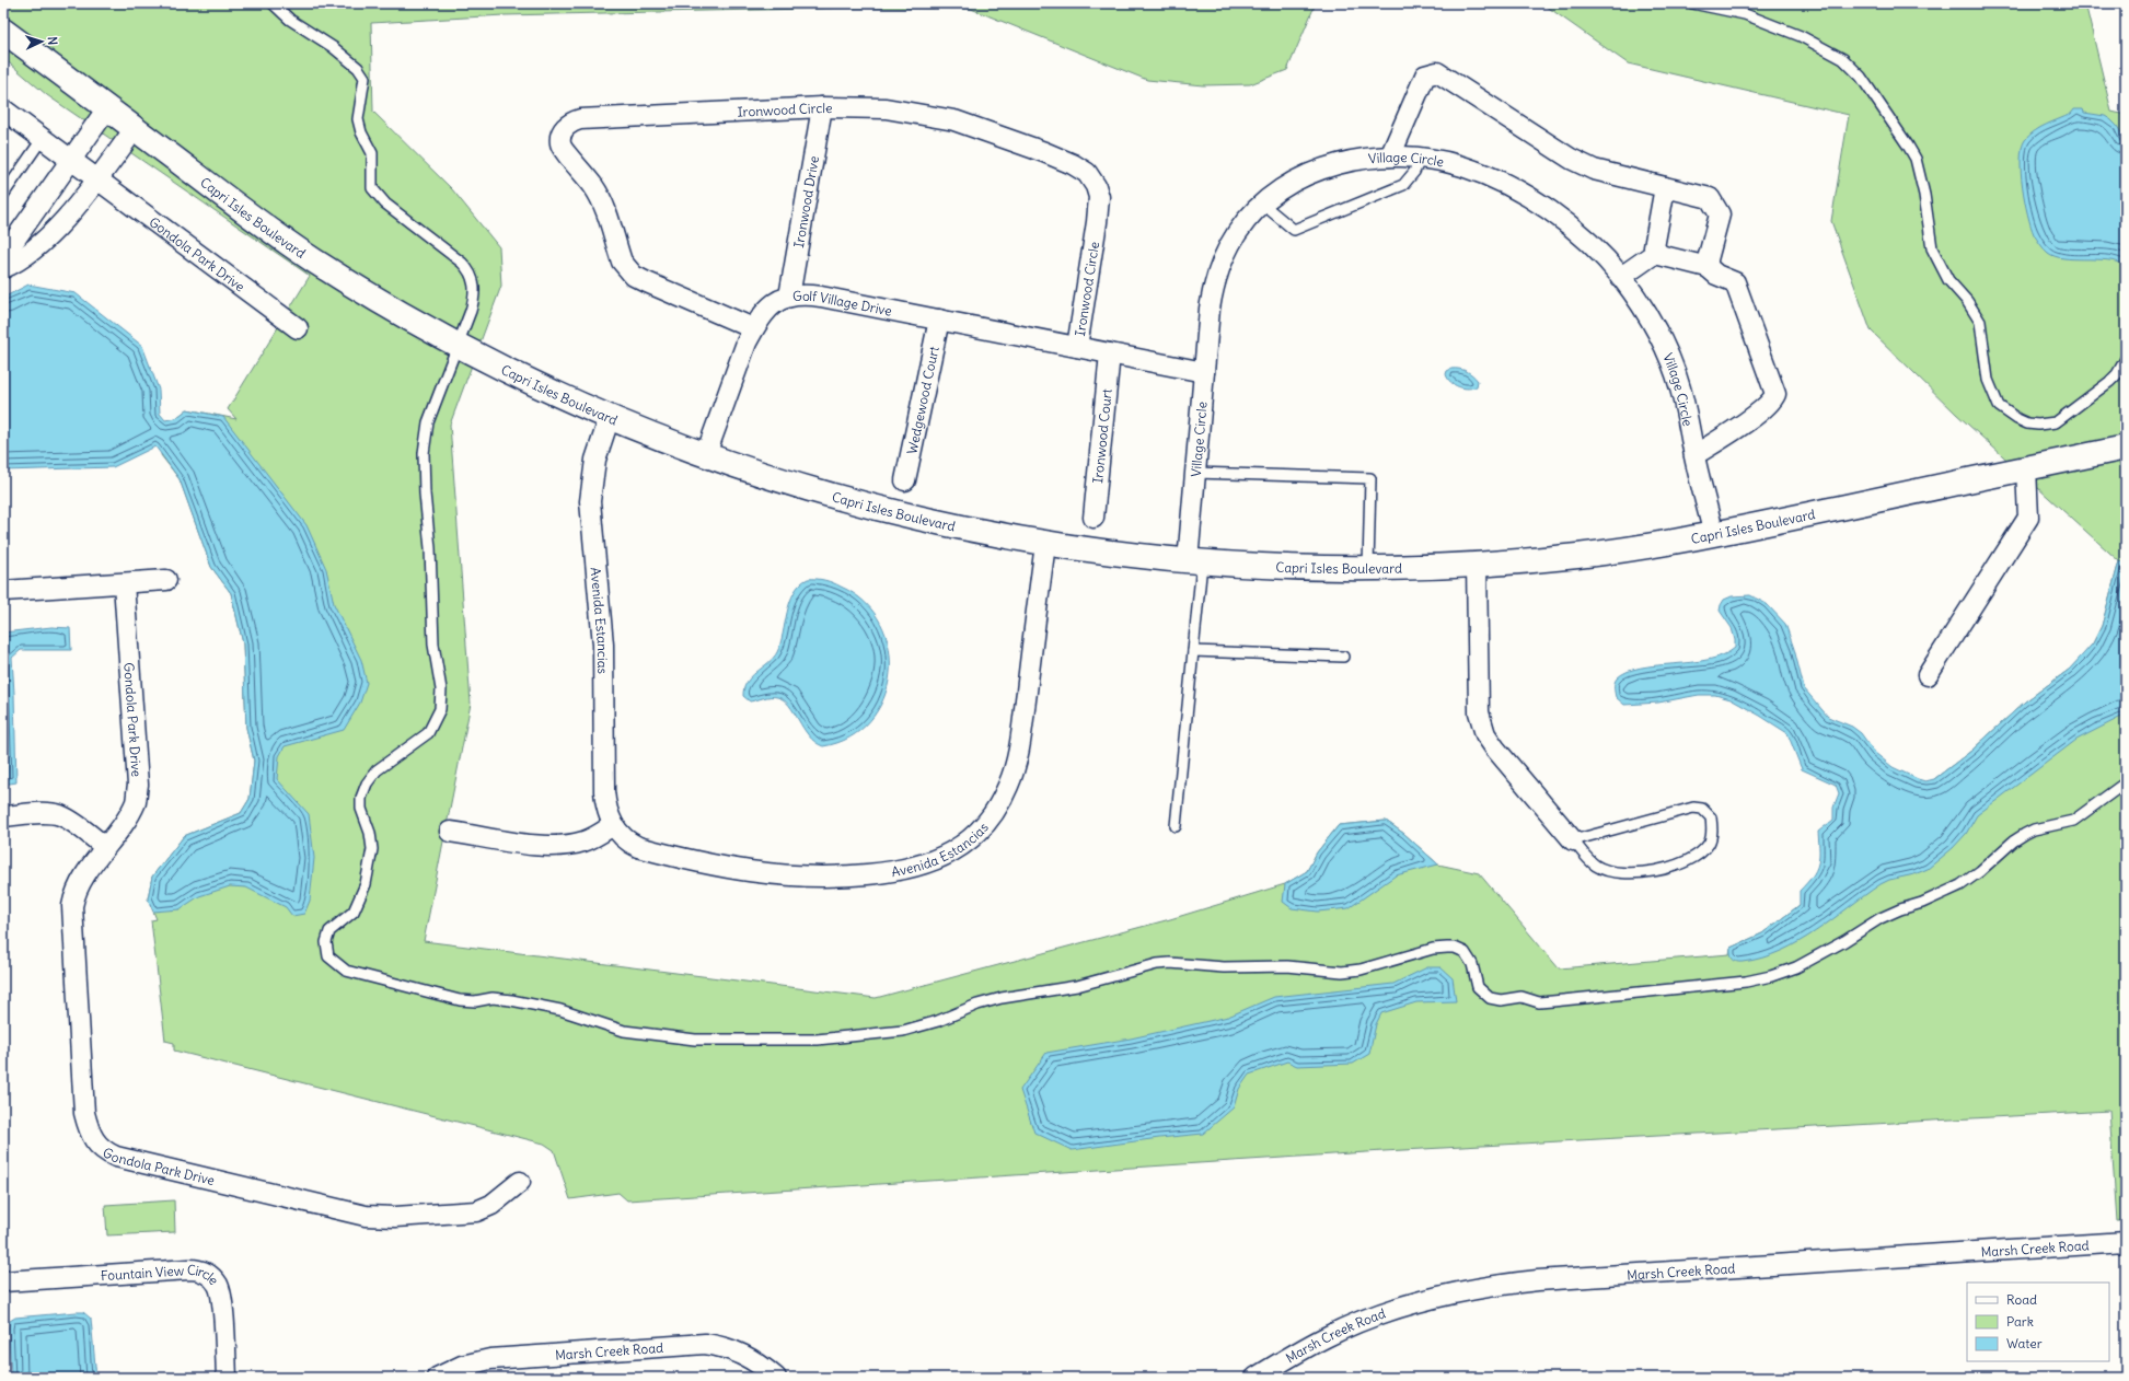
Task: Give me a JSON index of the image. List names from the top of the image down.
{
  "streets": {
    "street": [
      "Ironwood Circle",
      "Village Circle",
      "Ironwood Drive",
      "Capri Isles Boulevard",
      "Gondola Park Drive",
      "Golf Village Drive",
      "Wedgewood Court",
      "Ironwood Court",
      "Avenida Estancias",
      "Marsh Creek Road",
      "Fountain View Circle"
    ]
  },
  "crossings": [
    ["Ironwood Circle", "Ironwood Drive"],
    ["Ironwood Circle", "Golf Village Drive"],
    ["Ironwood Circle", "Ironwood Court"],
    ["Village Circle", "Capri Isles Boulevard"],
    ["Ironwood Drive", "Golf Village Drive"],
    ["Capri Isles Boulevard", "Golf Village Drive"],
    ["Capri Isles Boulevard", "Avenida Estancias"],
    ["Golf Village Drive", "Wedgewood Court"]
  ],
  "legend": ["Road", "Park", "Water"],
  "north": "right"
}
